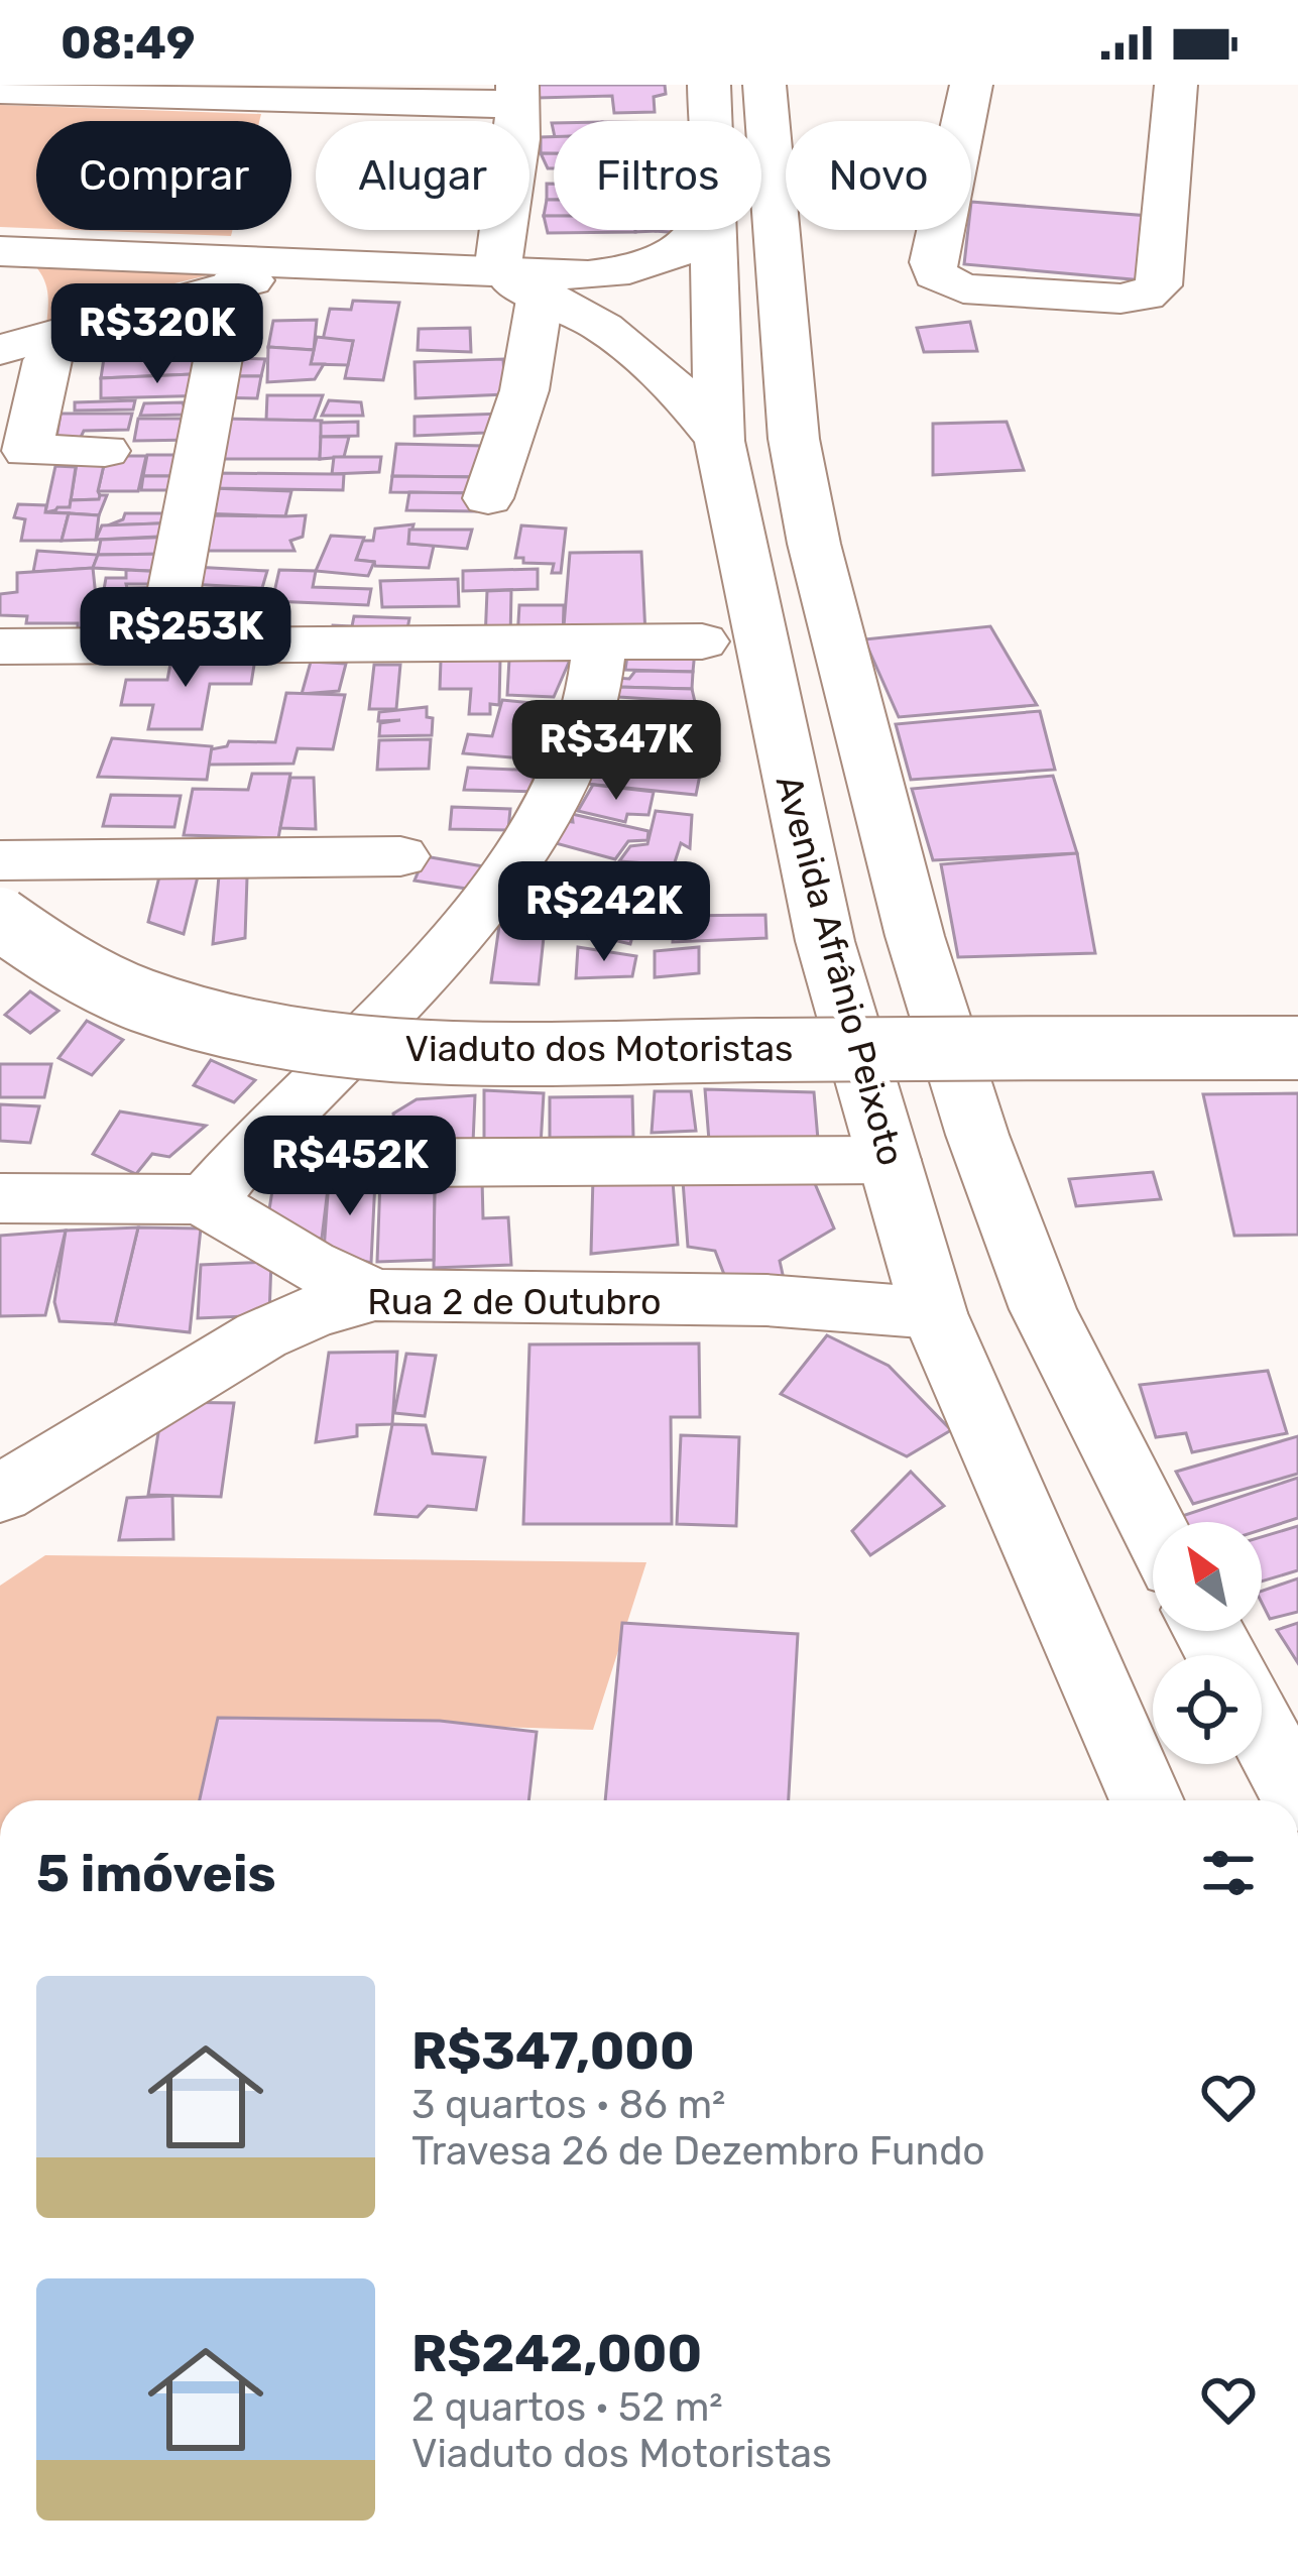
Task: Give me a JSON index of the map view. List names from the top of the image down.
{
  "streets": {
    "main road": ["Avenida Afrânio Peixoto", "Viaduto dos Motoristas", "Rua 2 de Outubro"]
  },
  "crossings": [
    ["Avenida Afrânio Peixoto", "Rua 2 de Outubro"]
  ],
  "north": "top left",
  "page": {
    "status": "08:49",
    "chip": [
      "Comprar",
      "Alugar",
      "Filtros",
      "Novo"
    ],
    "price": [
      "R$320K",
      "R$253K",
      "R$347K",
      "R$242K",
      "R$452K"
    ],
    "heading": "5 imóveis",
    "list": [
      {
        "name": "R$347,000",
        "note": "3 quartos · 86 m² · Travesa 26 de Dezembro Fundo"
      },
      {
        "name": "R$242,000",
        "note": "2 quartos · 52 m² · Viaduto dos Motoristas"
      }
    ]
  }
}
